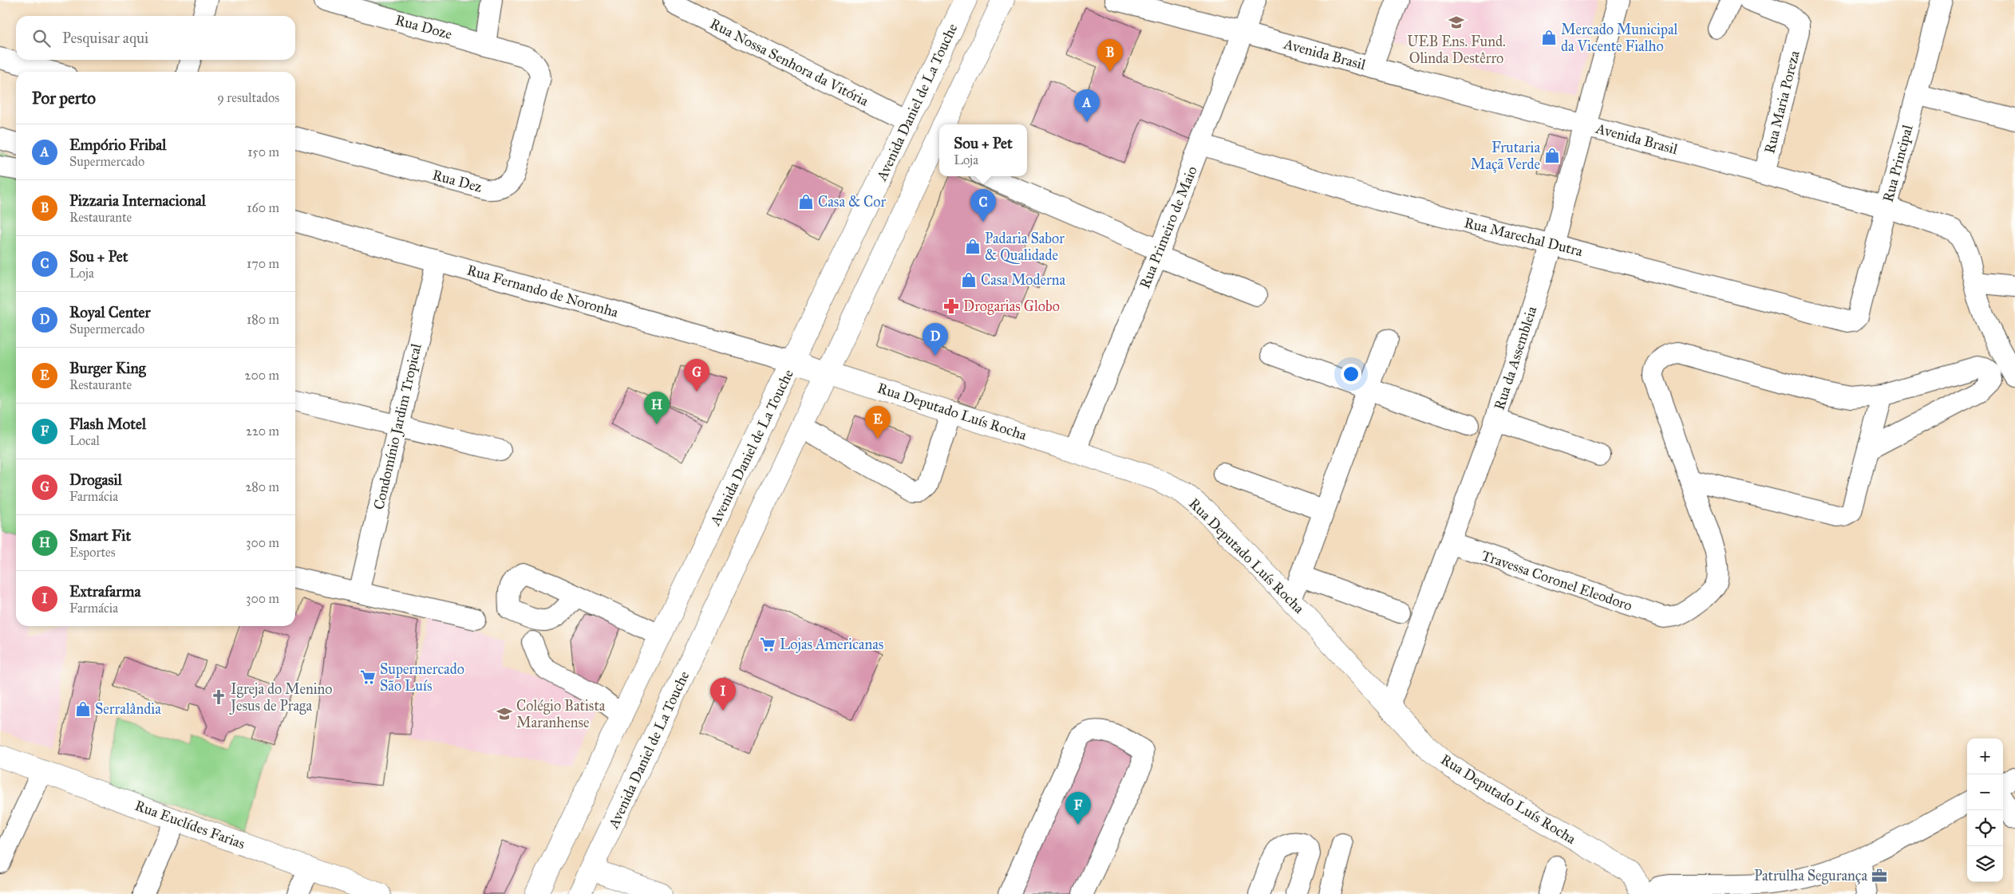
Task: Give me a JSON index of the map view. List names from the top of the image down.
{
  "streets": {
    "main road": ["Avenida Daniel de La Touche", "Rua Deputado Luís Rocha", "Rua Euclídes Farias"],
    "street": [
      "Rua Doze",
      "Avenida Brasil",
      "Rua Nossa Senhora da Vitória",
      "Rua Maria Poreza",
      "Rua Principal",
      "Rua Dez",
      "Rua Primeiro de Maio",
      "Rua Marechal Dutra",
      "Rua Fernando de Noronha",
      "Rua da Assembleia",
      "Condomínio Jardim Tropical",
      "Travessa Coronel Eleodoro"
    ]
  },
  "crossings": [
    ["Rua Doze", "Rua Dez"],
    ["Avenida Brasil", "Rua Maria Poreza"],
    ["Avenida Brasil", "Rua Principal"],
    ["Avenida Brasil", "Rua Primeiro de Maio"],
    ["Avenida Brasil", "Rua da Assembleia"],
    ["Rua Nossa Senhora da Vitória", "Avenida Daniel de La Touche"],
    ["Avenida Daniel de La Touche", "Rua Fernando de Noronha"],
    ["Avenida Daniel de La Touche", "Rua Deputado Luís Rocha"],
    ["Rua Principal", "Rua Marechal Dutra"],
    ["Rua Primeiro de Maio", "Rua Marechal Dutra"],
    ["Rua Primeiro de Maio", "Rua Deputado Luís Rocha"],
    ["Rua Marechal Dutra", "Rua da Assembleia"],
    ["Rua Fernando de Noronha", "Rua Deputado Luís Rocha"],
    ["Rua Fernando de Noronha", "Condomínio Jardim Tropical"],
    ["Rua da Assembleia", "Rua Deputado Luís Rocha"],
    ["Rua da Assembleia", "Travessa Coronel Eleodoro"]
  ],
  "places": {
    "school or university": ["UEB Ens. Fund. Olinda Destêrro", "Colégio Batista Maranhense"],
    "shop": [
      "Mercado Municipal da Vicente Fialho",
      "Frutaria Maçã Verde",
      "Casa & Cor",
      "Padaria Sabor & Qualidade",
      "Casa Moderna",
      "Serralândia"
    ],
    "pharmacy": ["Drogarias Globo"],
    "supermarket": ["Lojas Americanas", "Supermercado São Luís"],
    "church": ["Igreja do Menino Jesus de Praga"],
    "office": ["Patrulha Segurança"]
  },
  "page": {
    "search": "Pesquisar aqui",
    "pins": [
      "B",
      "A",
      "C",
      "D",
      "G",
      "H",
      "E",
      "I",
      "F"
    ],
    "heading": ["Por perto", "9 resultados"],
    "list": [
      {
        "mark": "A",
        "name": "Empório Fribal",
        "note": "Supermercado",
        "value": "150 m"
      },
      {
        "mark": "B",
        "name": "Pizzaria Internacional",
        "note": "Restaurante",
        "value": "160 m"
      },
      {
        "mark": "C",
        "name": "Sou + Pet",
        "note": "Loja",
        "value": "170 m"
      },
      {
        "mark": "D",
        "name": "Royal Center",
        "note": "Supermercado",
        "value": "180 m"
      },
      {
        "mark": "E",
        "name": "Burger King",
        "note": "Restaurante",
        "value": "200 m"
      },
      {
        "mark": "F",
        "name": "Flash Motel",
        "note": "Local",
        "value": "220 m"
      },
      {
        "mark": "G",
        "name": "Drogasil",
        "note": "Farmácia",
        "value": "280 m"
      },
      {
        "mark": "H",
        "name": "Smart Fit",
        "note": "Esportes",
        "value": "300 m"
      },
      {
        "mark": "I",
        "name": "Extrafarma",
        "note": "Farmácia",
        "value": "300 m"
      }
    ],
    "popup": ["Sou + Pet", "Loja"],
    "map_buttons": ["+", "−"]
  }
}
